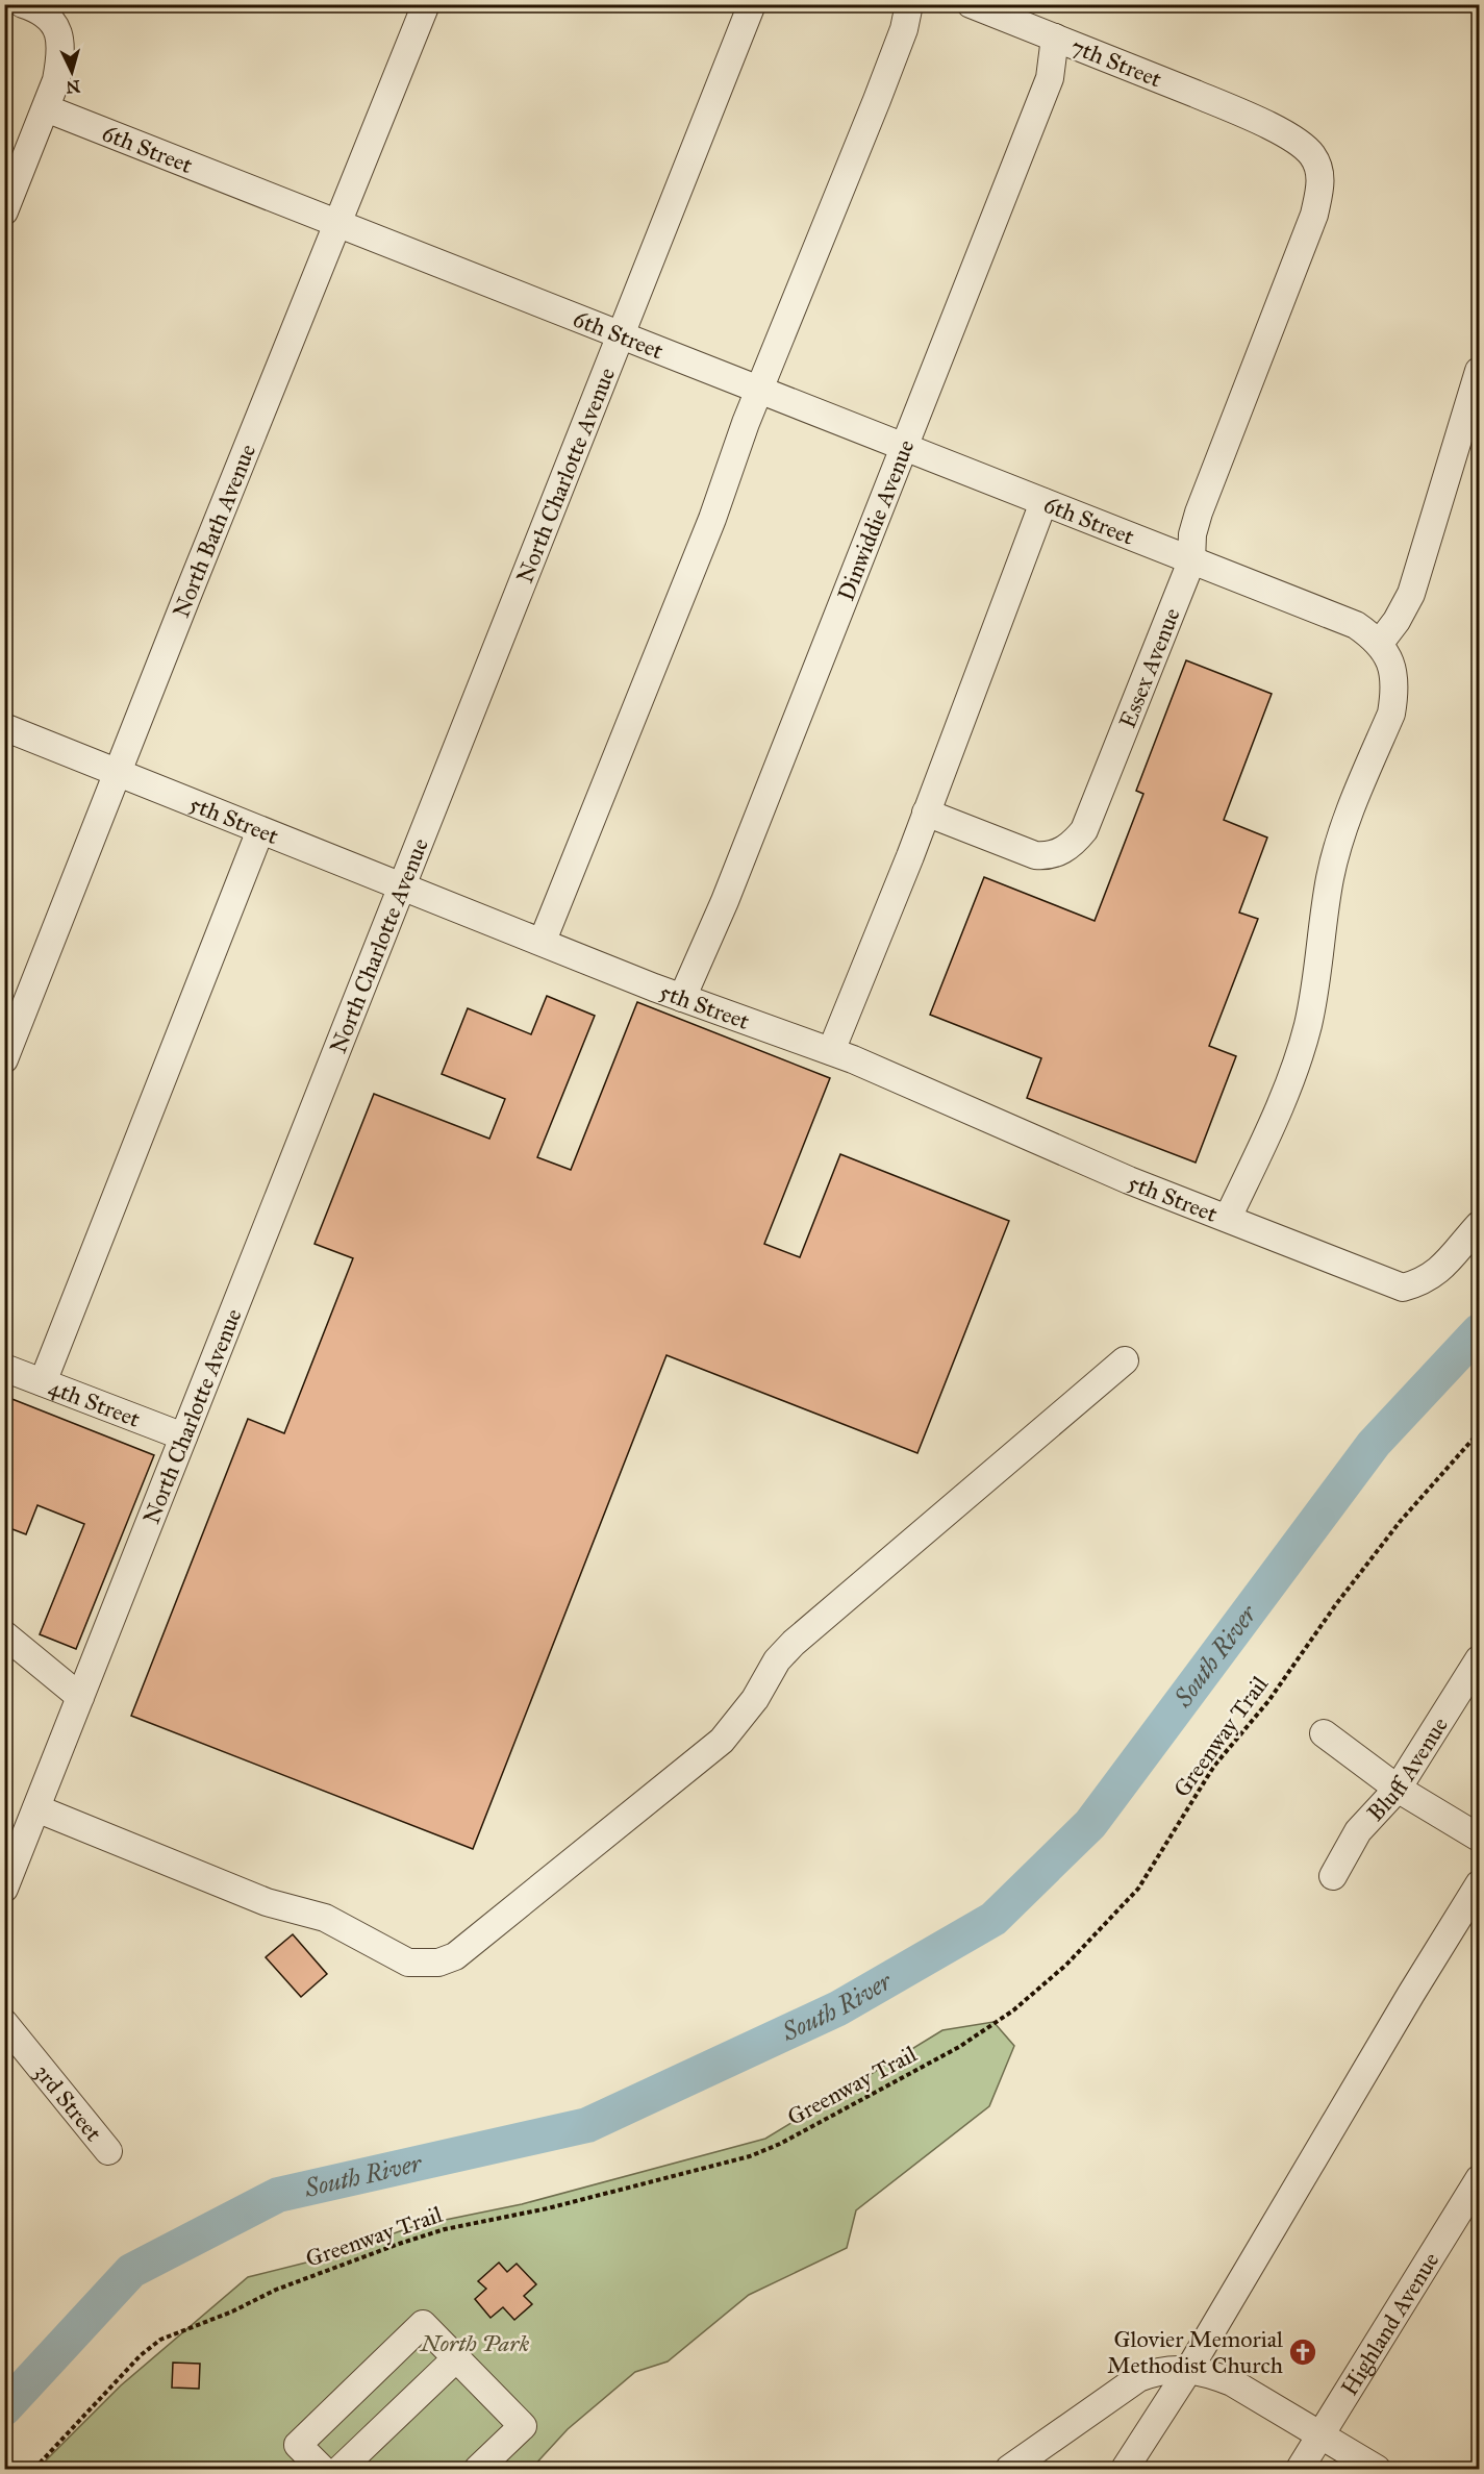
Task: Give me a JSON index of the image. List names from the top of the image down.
{
  "streets": {
    "street": [
      "7th Street",
      "6th Street",
      "North Charlotte Avenue",
      "Dinwiddie Avenue",
      "North Bath Avenue",
      "Essex Avenue",
      "5th Street",
      "4th Street",
      "Bluff Avenue",
      "3rd Street",
      "Highland Avenue"
    ],
    "path": ["Greenway Trail"]
  },
  "crossings": [
    ["7th Street", "Dinwiddie Avenue"],
    ["7th Street", "Essex Avenue"],
    ["6th Street", "North Charlotte Avenue"],
    ["6th Street", "Dinwiddie Avenue"],
    ["6th Street", "North Bath Avenue"],
    ["6th Street", "Essex Avenue"],
    ["North Charlotte Avenue", "5th Street"],
    ["North Charlotte Avenue", "4th Street"],
    ["Dinwiddie Avenue", "5th Street"],
    ["North Bath Avenue", "5th Street"]
  ],
  "water": ["South River"],
  "parks": ["North Park"],
  "places": {
    "church": ["Glovier Memorial Methodist Church"]
  },
  "north": "bottom"
}
